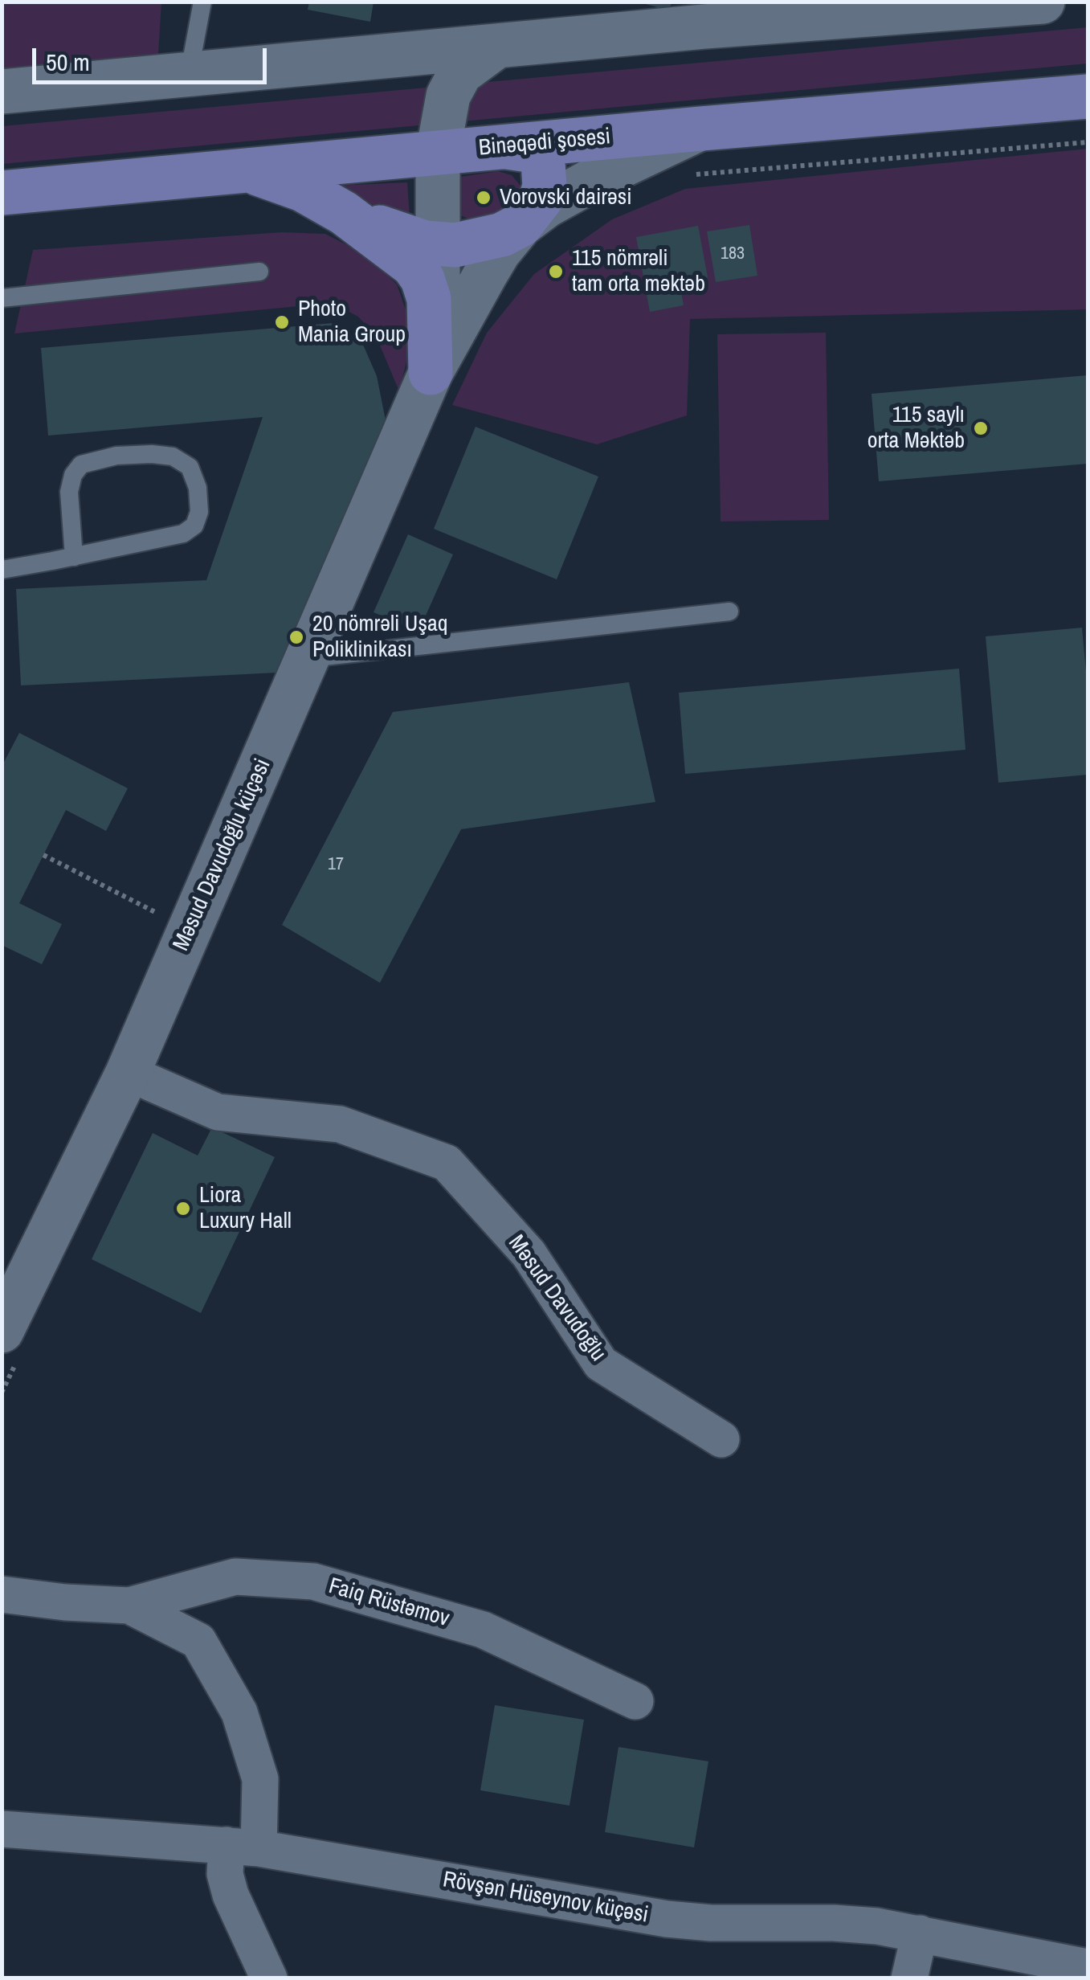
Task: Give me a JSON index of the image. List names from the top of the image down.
{
  "streets": {
    "main road": ["Binəqədi şosesi"],
    "street": [
      "Məsud Davudoğlu küçəsi",
      "Məsud Davudoğlu",
      "Faiq Rüstəmov",
      "Rövşən Hüseynov küçəsi"
    ]
  },
  "crossings": [
    ["Məsud Davudoğlu küçəsi", "Məsud Davudoğlu"],
    ["Faiq Rüstəmov", "Rövşən Hüseynov küçəsi"]
  ],
  "places": [
    "Vorovski dairəsi",
    "115 nömrəli tam orta məktəb",
    "Photo Mania Group",
    "115 saylı orta Məktəb",
    "20 nömrəli Uşaq Poliklinikası",
    "Liora Luxury Hall"
  ],
  "house_numbers": ["183", "17"],
  "scale_bar": "50 m"
}
